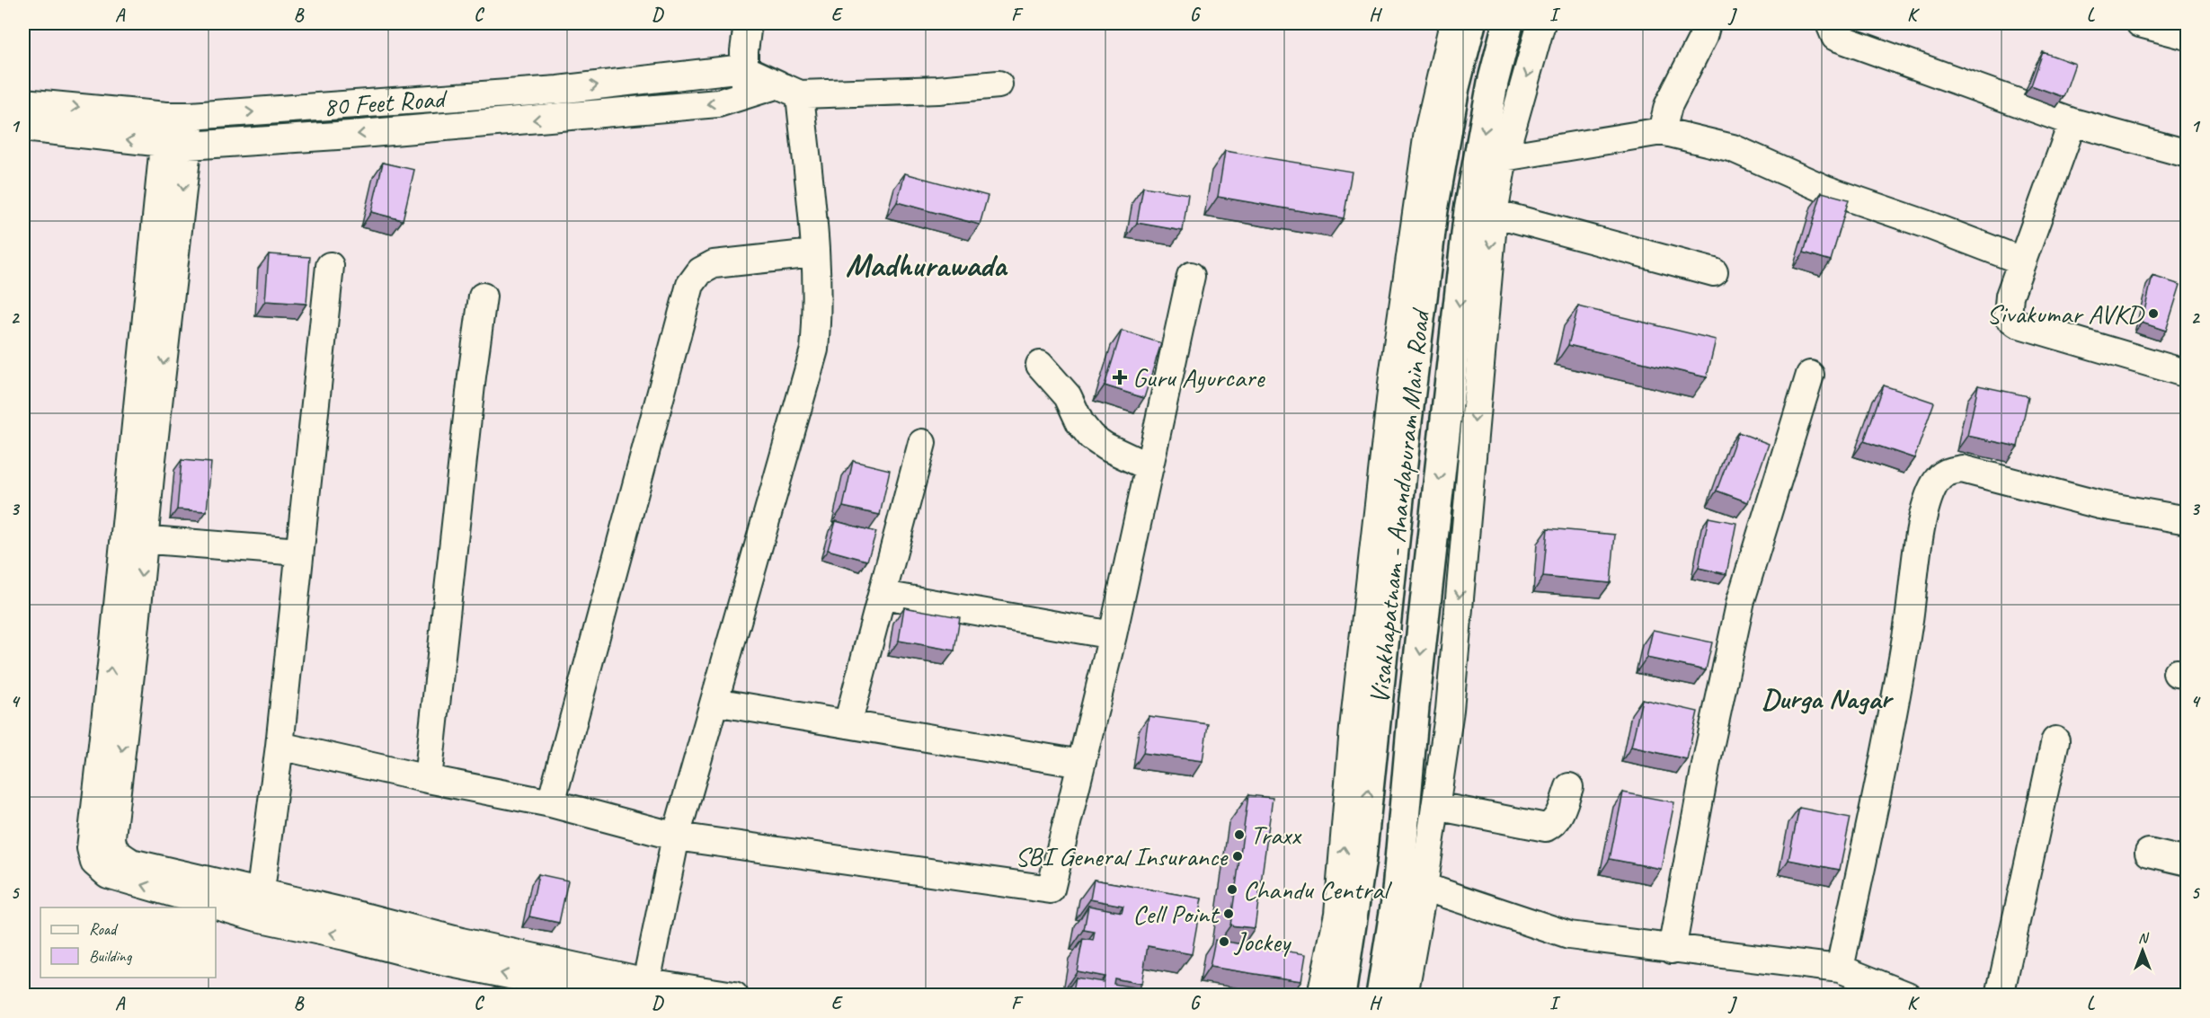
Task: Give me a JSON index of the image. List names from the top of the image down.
{
  "streets": {
    "main road": ["Visakhapatnam - Anandapuram Main Road"],
    "street": ["80 Feet Road"]
  },
  "districts": ["Madhurawada", "Durga Nagar"],
  "places": {
    "other": [
      "Sivakumar AVKD",
      "Traxx",
      "SBI General Insurance",
      "Chandu Central",
      "Cell Point",
      "Jockey"
    ],
    "health": ["Guru Ayurcare"]
  },
  "legend": ["Road", "Building"],
  "north": "top",
  "grid": {
    "columns": [
      "A",
      "B",
      "C",
      "D",
      "E",
      "F",
      "G",
      "H",
      "I",
      "J",
      "K",
      "L"
    ],
    "rows": [
      "1",
      "2",
      "3",
      "4",
      "5"
    ]
  }
}
